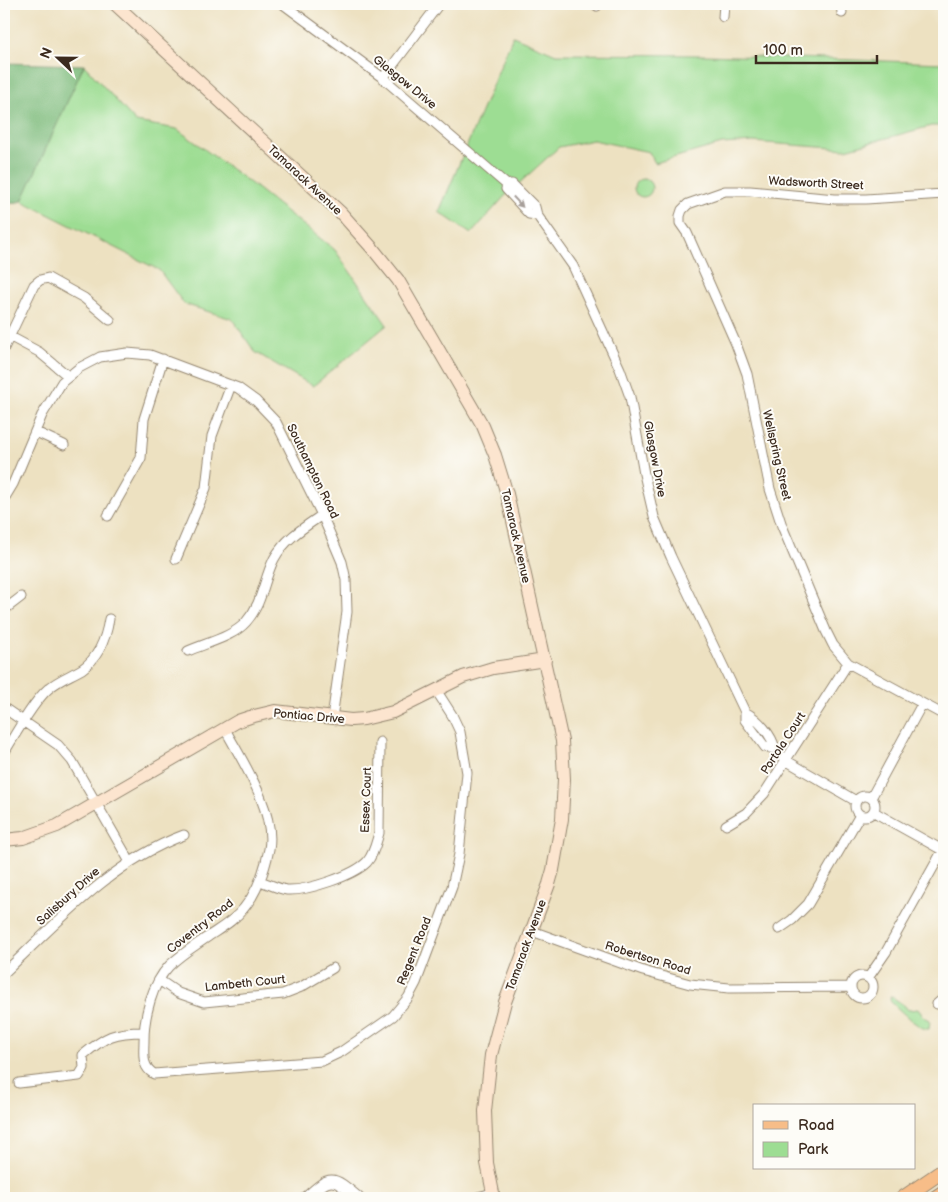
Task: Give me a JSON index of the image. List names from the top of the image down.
{
  "streets": {
    "main road": ["Tamarack Avenue", "Pontiac Drive"],
    "street": [
      "Glasgow Drive",
      "Wadsworth Street",
      "Wellspring Street",
      "Southampton Road",
      "Portola Court",
      "Essex Court",
      "Salisbury Drive",
      "Coventry Road",
      "Regent Road",
      "Robertson Road",
      "Lambeth Court"
    ]
  },
  "crossings": [
    ["Glasgow Drive", "Portola Court"],
    ["Tamarack Avenue", "Pontiac Drive"],
    ["Tamarack Avenue", "Robertson Road"],
    ["Wadsworth Street", "Wellspring Street"],
    ["Wellspring Street", "Portola Court"],
    ["Southampton Road", "Pontiac Drive"],
    ["Pontiac Drive", "Coventry Road"],
    ["Pontiac Drive", "Regent Road"],
    ["Essex Court", "Coventry Road"],
    ["Coventry Road", "Regent Road"],
    ["Coventry Road", "Lambeth Court"]
  ],
  "legend": ["Road", "Park"],
  "scale_bar": "100 m",
  "north": "left"
}
